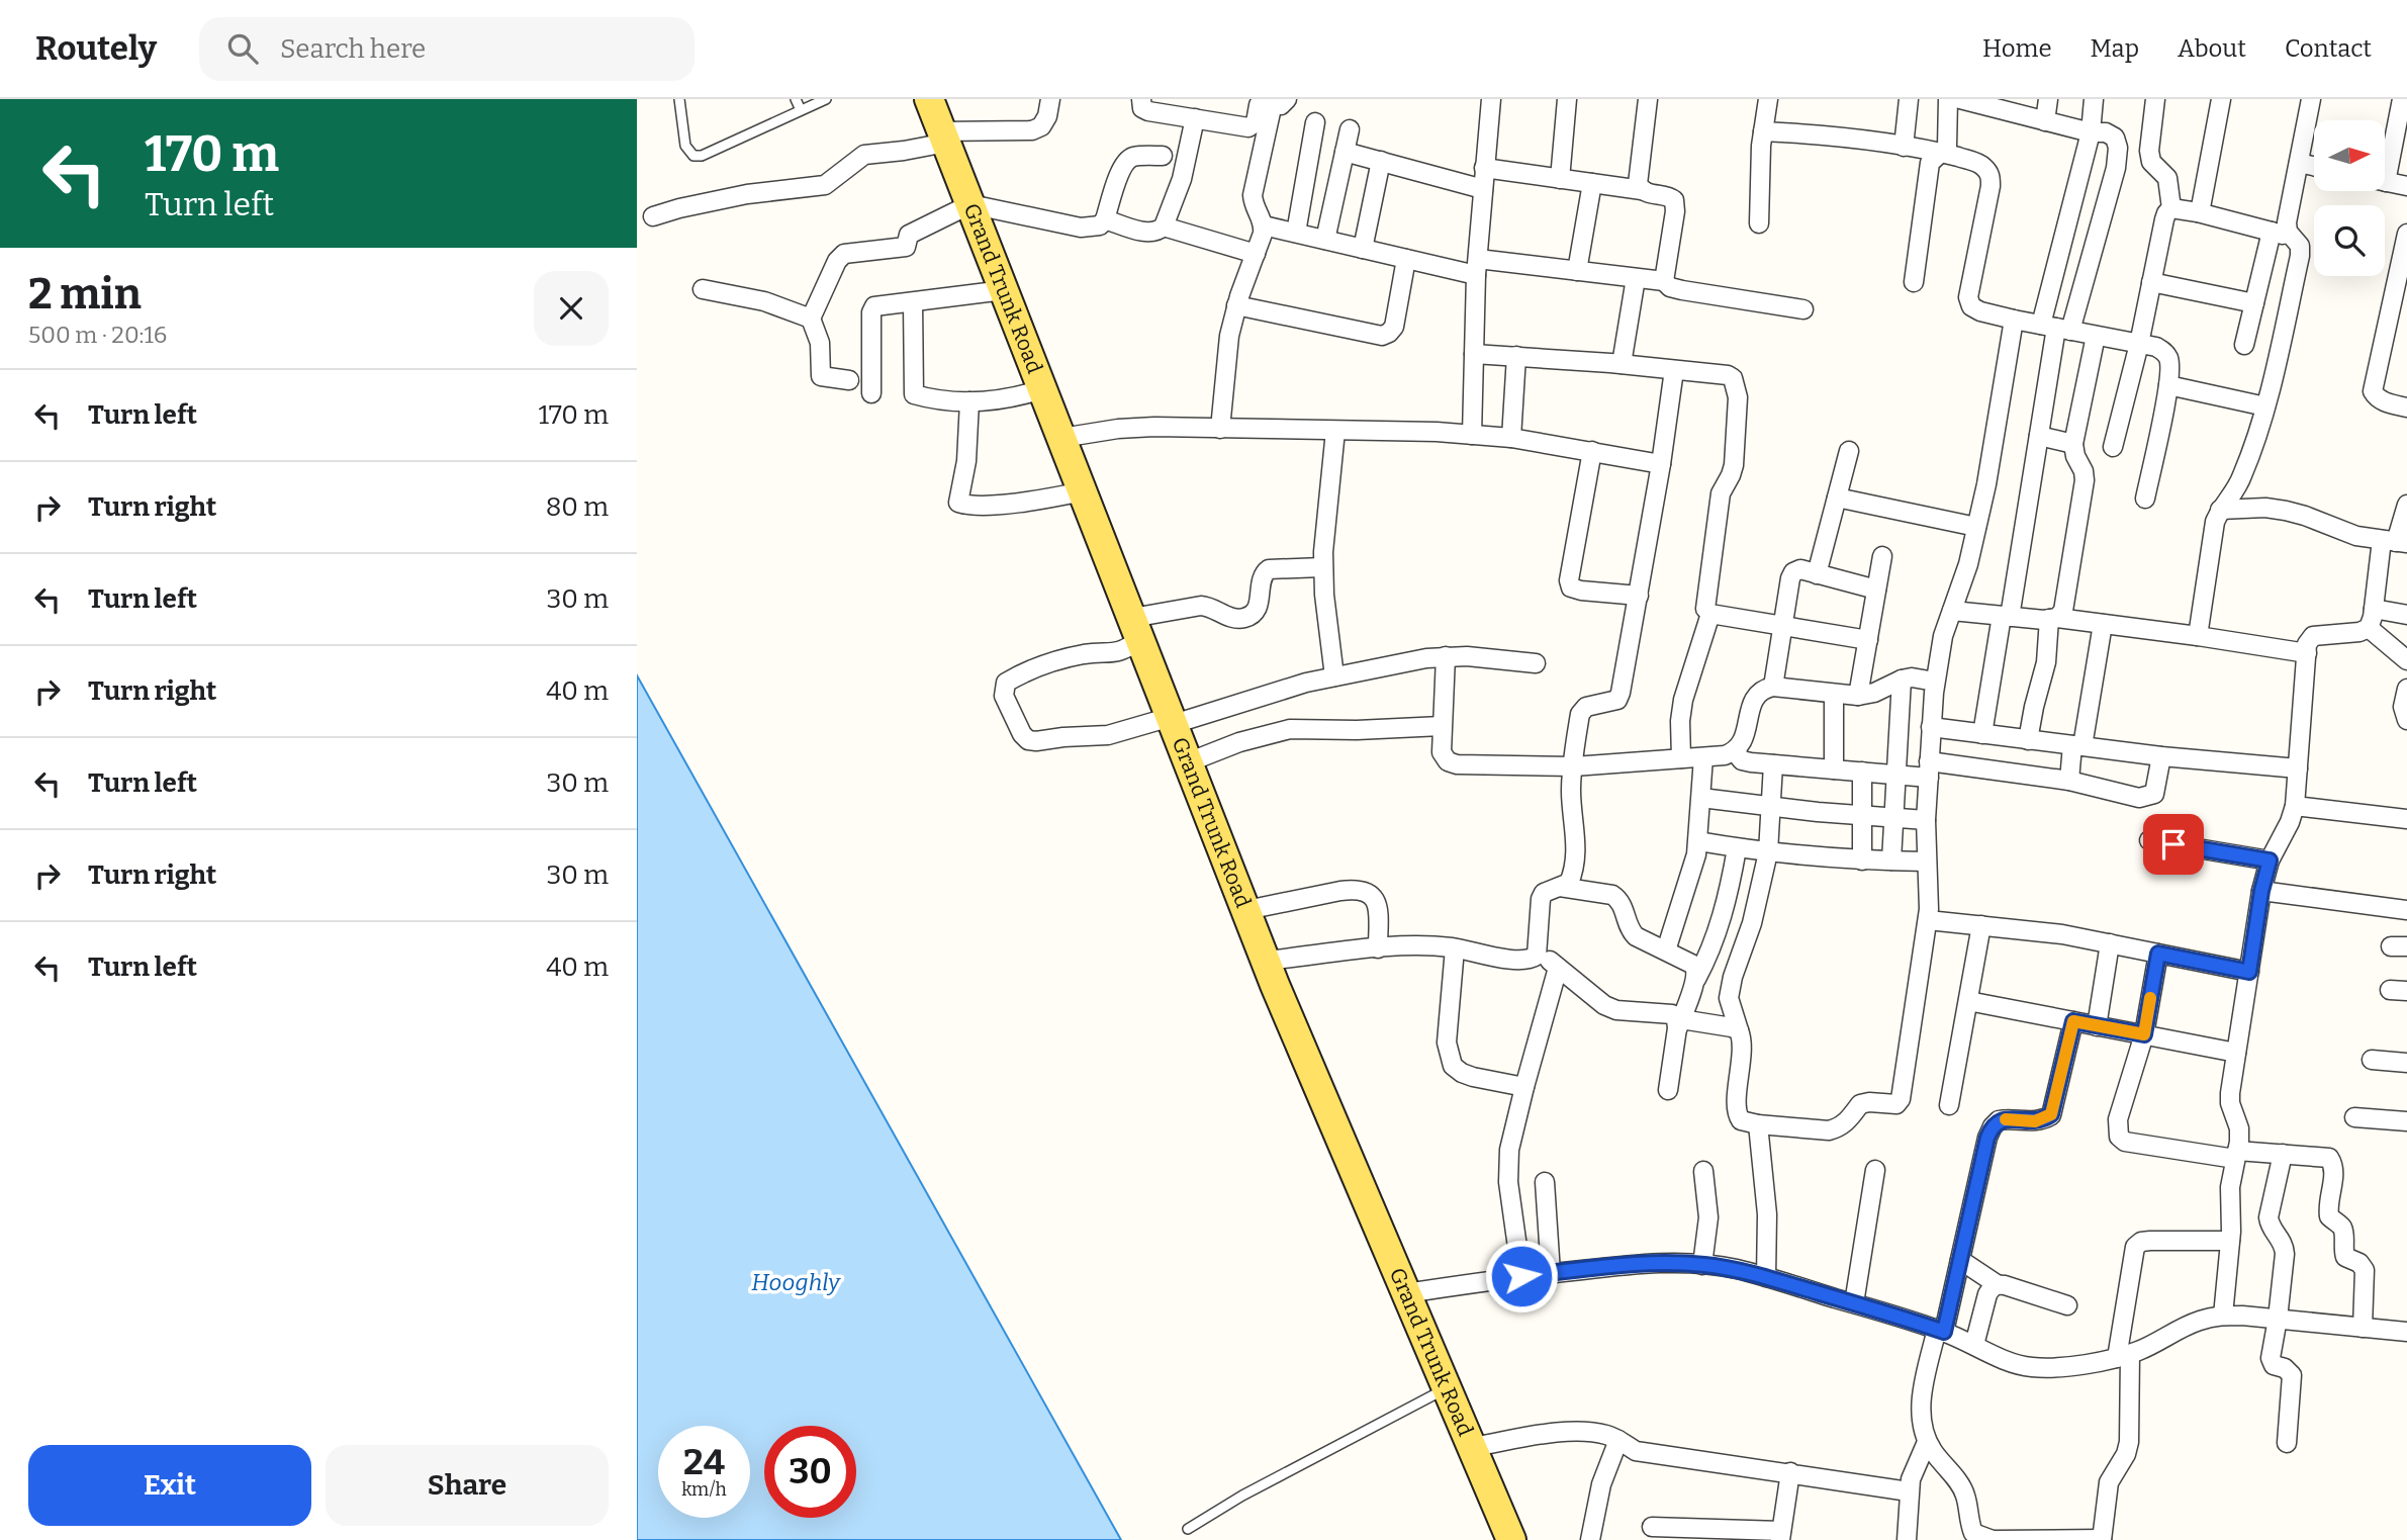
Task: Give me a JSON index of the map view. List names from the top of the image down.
{
  "streets": {
    "main road": ["Grand Trunk Road"]
  },
  "water": ["Hooghly"],
  "north": "right",
  "page": {
    "header": "Routely",
    "search": "Search here",
    "nav": [
      "Home",
      "Map",
      "About",
      "Contact"
    ],
    "turn": ["170 m", "Turn left"],
    "heading": ["2 min", "500 m · 20:16"],
    "list": [
      {
        "name": "Turn left",
        "value": "170 m"
      },
      {
        "name": "Turn right",
        "value": "80 m"
      },
      {
        "name": "Turn left",
        "value": "30 m"
      },
      {
        "name": "Turn right",
        "value": "40 m"
      },
      {
        "name": "Turn left",
        "value": "30 m"
      },
      {
        "name": "Turn right",
        "value": "30 m"
      },
      {
        "name": "Turn left",
        "value": "40 m"
      }
    ],
    "speed": "24 km/h",
    "limit": "30",
    "buttons": ["Exit", "Share"]
  }
}
